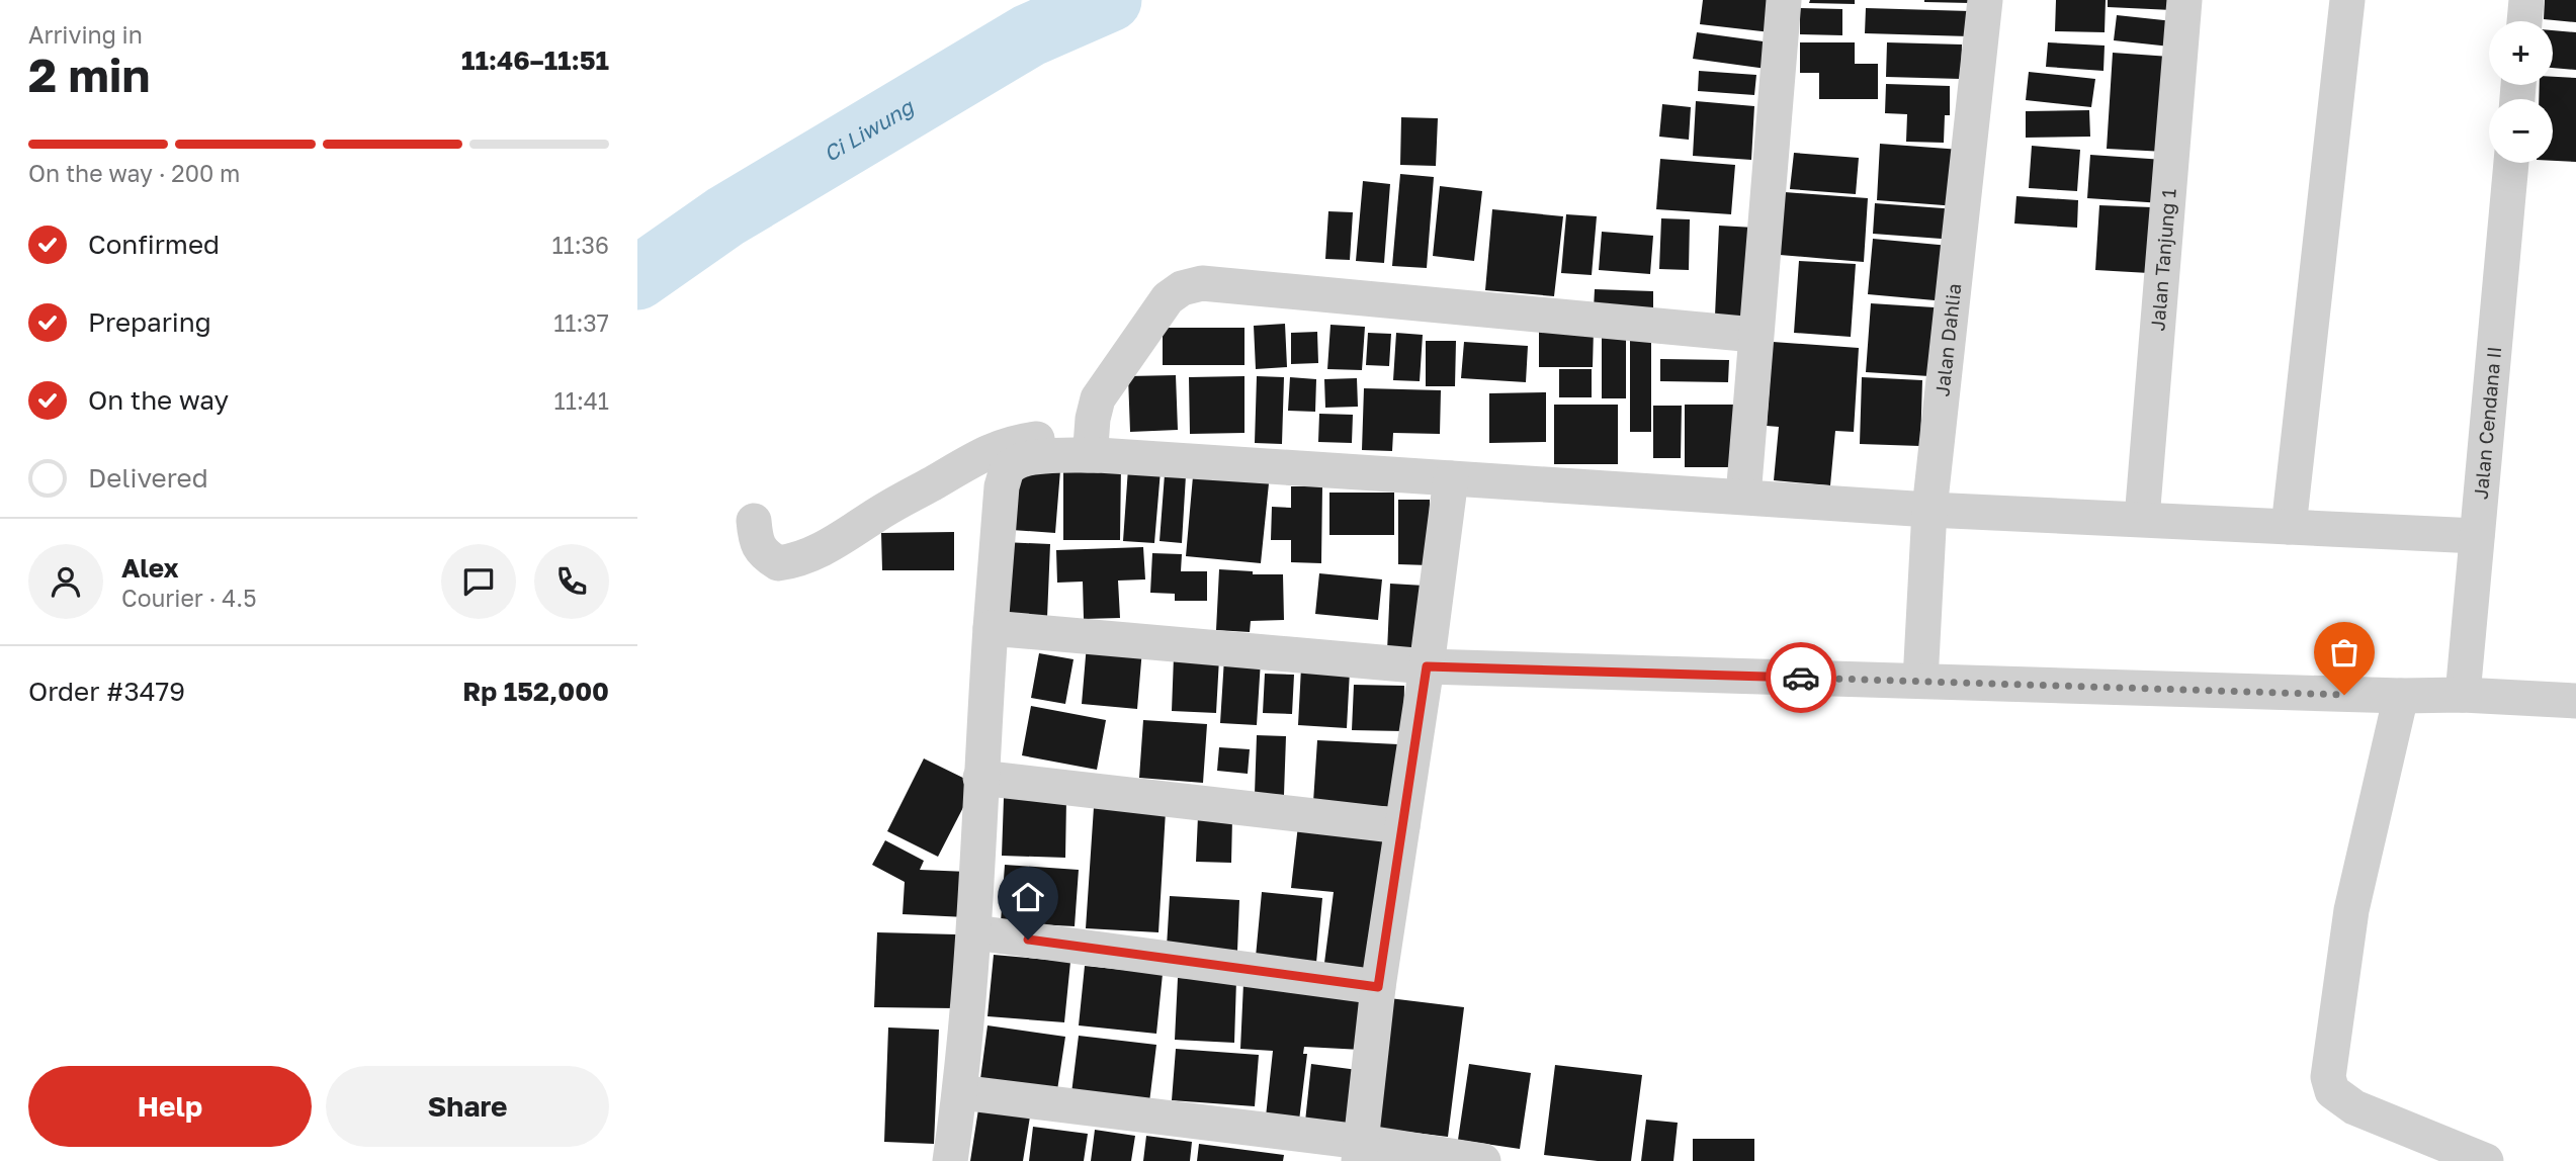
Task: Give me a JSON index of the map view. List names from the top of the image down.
{
  "streets": {
    "street": ["Jalan Tanjung 1", "Jalan Dahlia", "Jalan Cendana II"]
  },
  "water": ["Ci Liwung"],
  "page": {
    "heading": ["2 min", "Arriving in", "11:46–11:51"],
    "panel": [
      "Alex",
      "Courier · 4.5",
      "Order #3479",
      "Rp 152,000"
    ],
    "map_buttons": ["+", "−"],
    "bar": "On the way · 200 m",
    "list": [
      ["Confirmed", "11:36"],
      ["Preparing", "11:37"],
      ["On the way", "11:41"],
      "Delivered"
    ],
    "buttons": ["Help", "Share"]
  }
}
